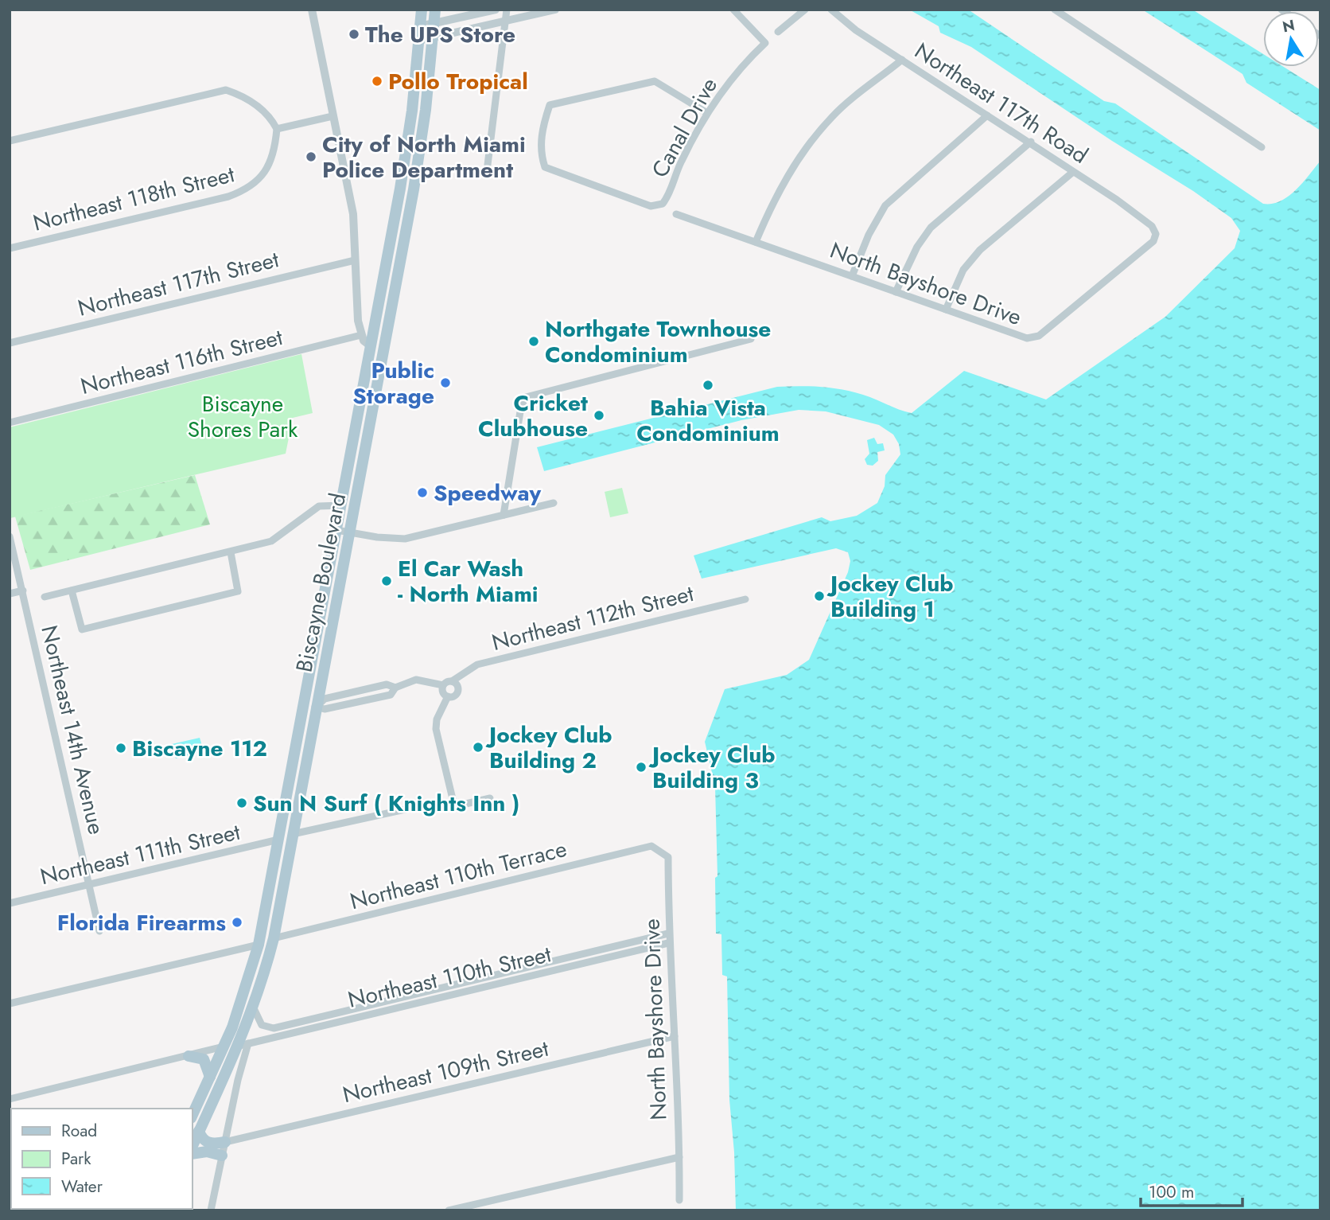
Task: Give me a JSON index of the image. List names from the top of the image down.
{
  "streets": {
    "main road": ["Biscayne Boulevard"],
    "street": [
      "Northeast 117th Road",
      "Canal Drive",
      "Northeast 118th Street",
      "Northeast 117th Street",
      "North Bayshore Drive",
      "Northeast 116th Street",
      "Northeast 112th Street",
      "Northeast 14th Avenue",
      "Northeast 111th Street",
      "Northeast 110th Terrace",
      "Northeast 110th Street",
      "Northeast 109th Street"
    ]
  },
  "crossings": [
    ["Northeast 117th Road", "North Bayshore Drive"],
    ["North Bayshore Drive", "Northeast 110th Terrace"],
    ["North Bayshore Drive", "Northeast 110th Street"],
    ["North Bayshore Drive", "Northeast 109th Street"],
    ["Biscayne Boulevard", "Northeast 111th Street"],
    ["Biscayne Boulevard", "Northeast 110th Terrace"],
    ["Biscayne Boulevard", "Northeast 110th Street"],
    ["Northeast 14th Avenue", "Northeast 111th Street"]
  ],
  "parks": ["Biscayne Shores Park"],
  "places": [
    "The UPS Store",
    "Pollo Tropical",
    "City of North Miami Police Department",
    "Northgate Townhouse Condominium",
    "Public Storage",
    "Bahia Vista Condominium",
    "Cricket Clubhouse",
    "Speedway",
    "El Car Wash - North Miami",
    "Jockey Club Building 1",
    "Jockey Club Building 2",
    "Biscayne 112",
    "Jockey Club Building 3",
    "Sun N Surf ( Knights Inn )",
    "Florida Firearms"
  ],
  "legend": ["Road", "Park", "Water"],
  "scale_bar": "100 m",
  "north": "top"
}
